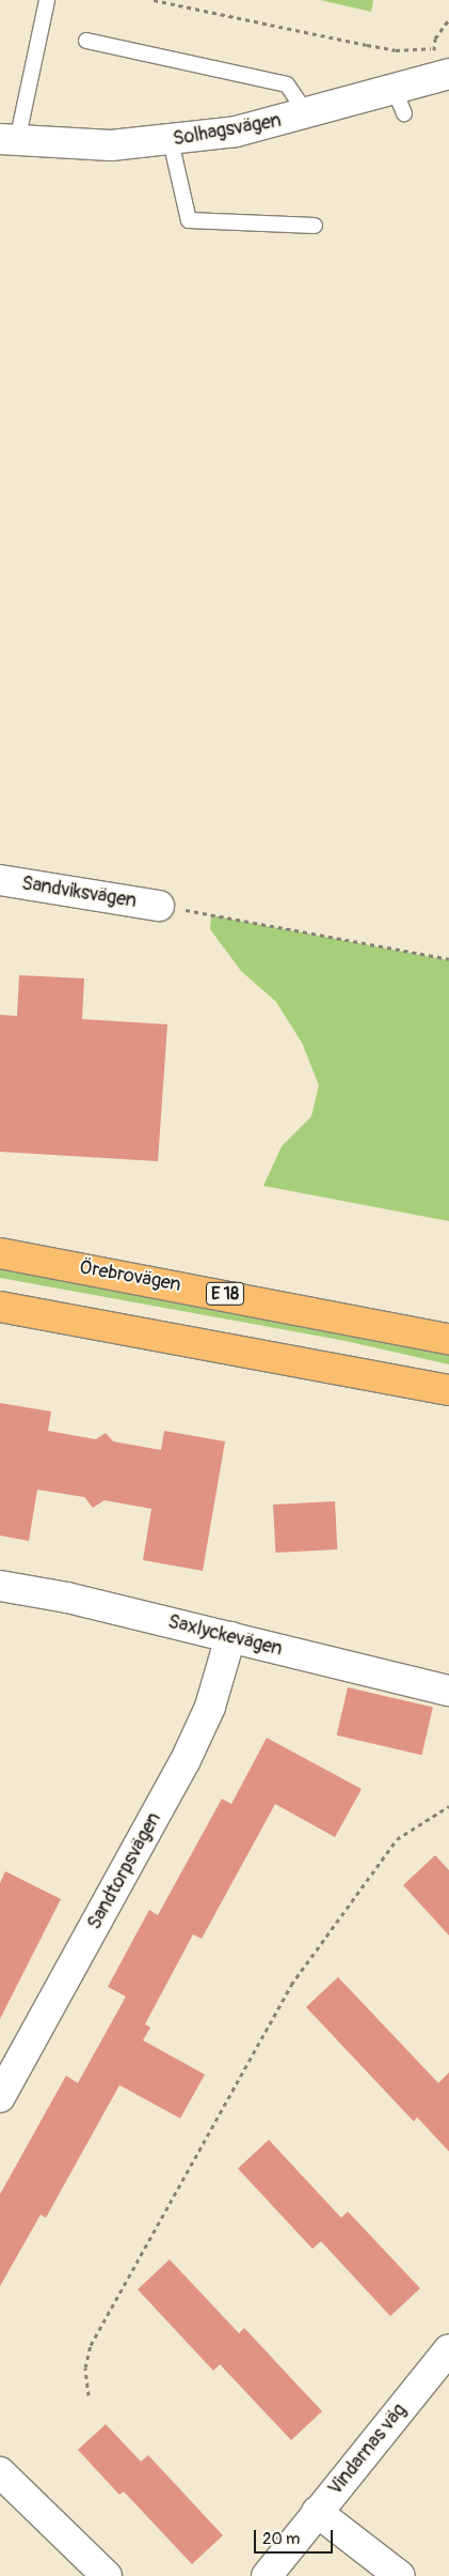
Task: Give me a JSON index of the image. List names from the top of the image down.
{
  "streets": {
    "highway": ["Örebrovägen", "E 18"],
    "street": [
      "Solhagsvägen",
      "Sandviksvägen",
      "Saxlyckevägen",
      "Sandtorpsvägen",
      "Vindarnas väg"
    ]
  },
  "crossings": [
    ["Saxlyckevägen", "Sandtorpsvägen"]
  ],
  "scale_bar": "20 m"
}
